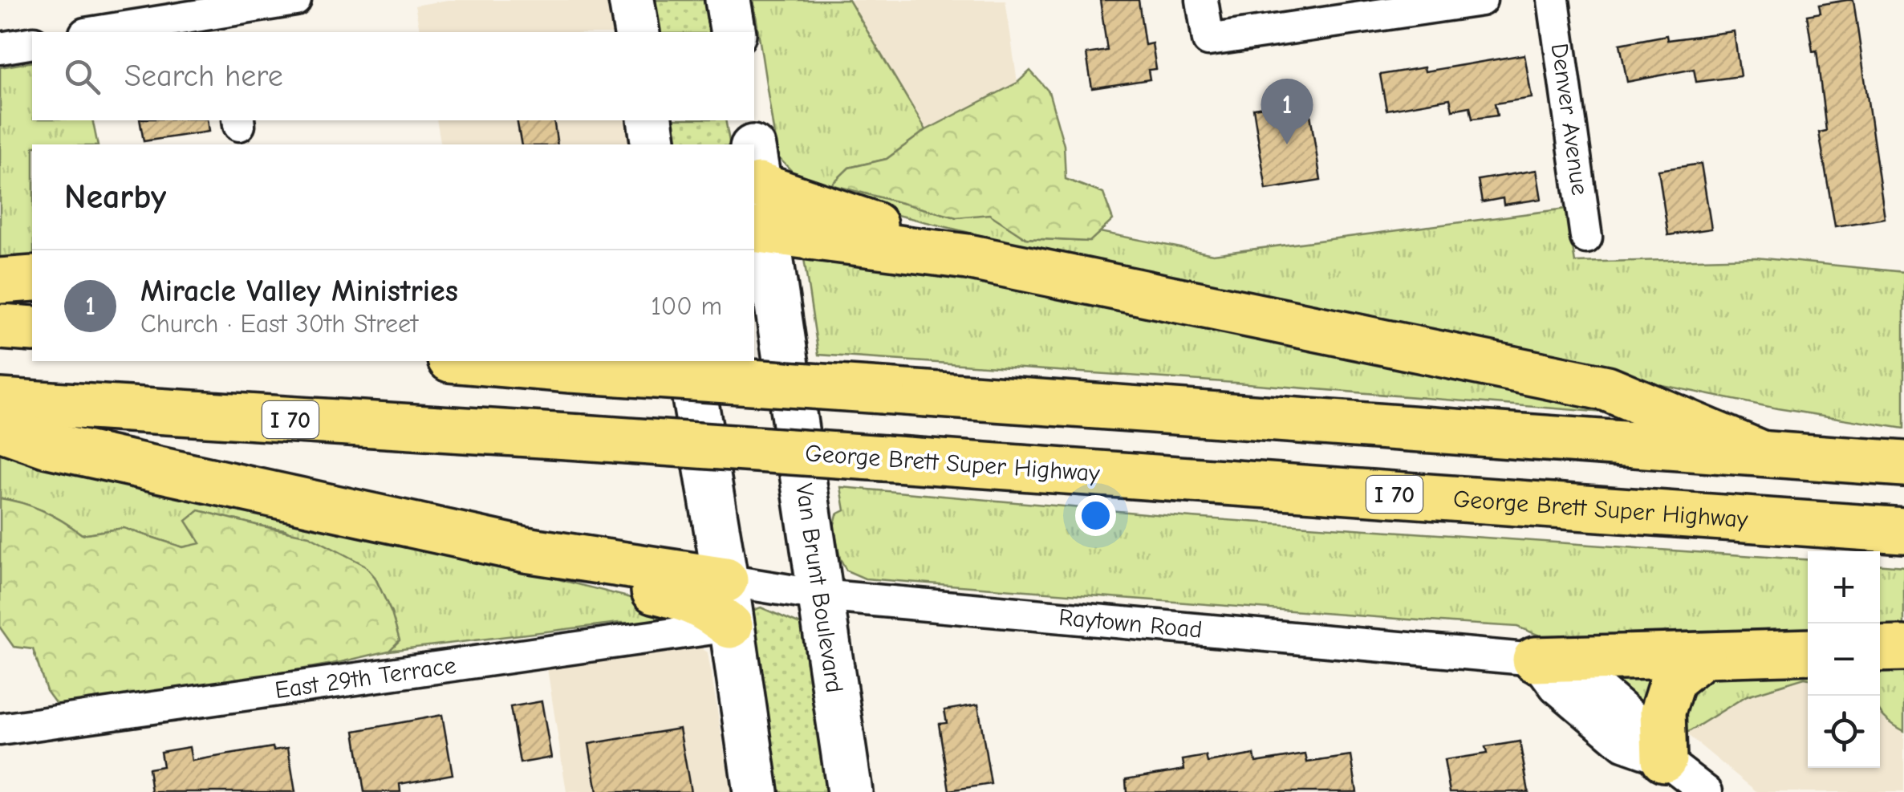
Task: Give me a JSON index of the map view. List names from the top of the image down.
{
  "streets": {
    "highway": ["I 70", "George Brett Super Highway"],
    "main road": ["Van Brunt Boulevard"],
    "street": ["Denver Avenue", "Raytown Road", "East 29th Terrace"]
  },
  "crossings": [
    ["Van Brunt Boulevard", "Raytown Road"]
  ],
  "page": {
    "search": "Search here",
    "pins": "1",
    "heading": "Nearby",
    "list": [
      {
        "mark": "1",
        "name": "Miracle Valley Ministries",
        "note": "Church · East 30th Street",
        "value": "100 m"
      }
    ],
    "map_buttons": ["+", "−"]
  }
}
